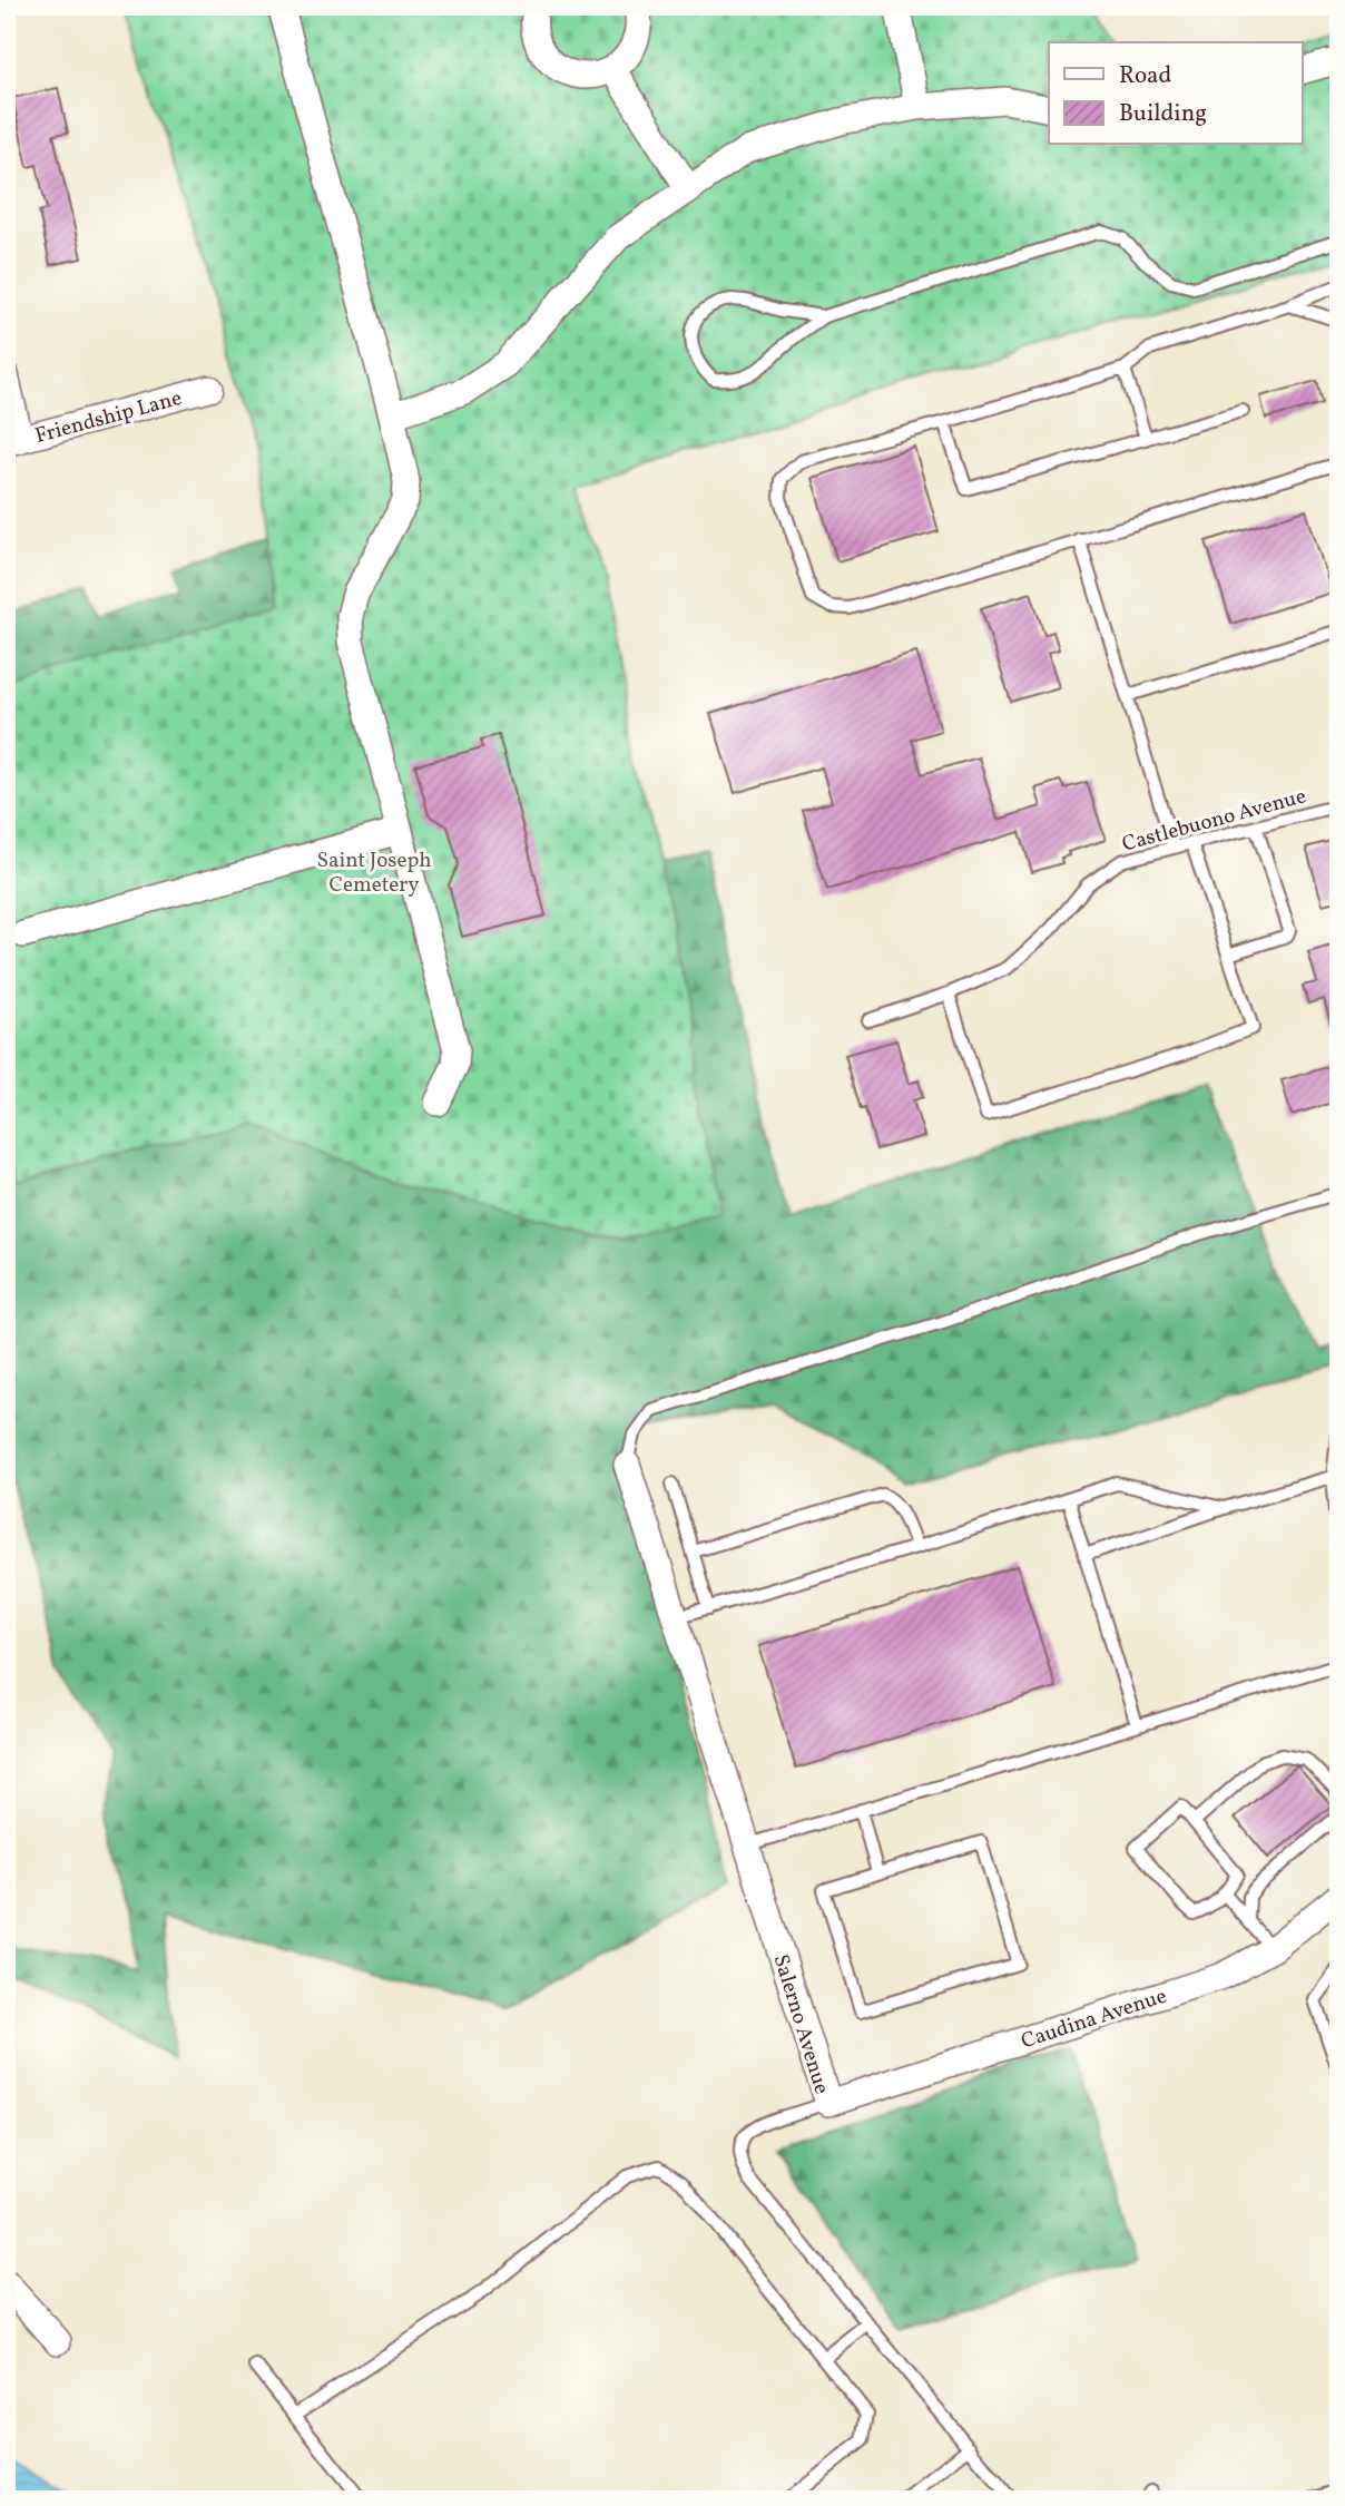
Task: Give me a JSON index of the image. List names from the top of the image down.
{
  "streets": {
    "street": ["Friendship Lane", "Caudina Avenue", "Salerno Avenue"],
    "lane": ["Castlebuono Avenue"]
  },
  "crossings": [
    ["Caudina Avenue", "Salerno Avenue"]
  ],
  "parks": ["Saint Joseph Cemetery"],
  "legend": ["Road", "Building"]
}
